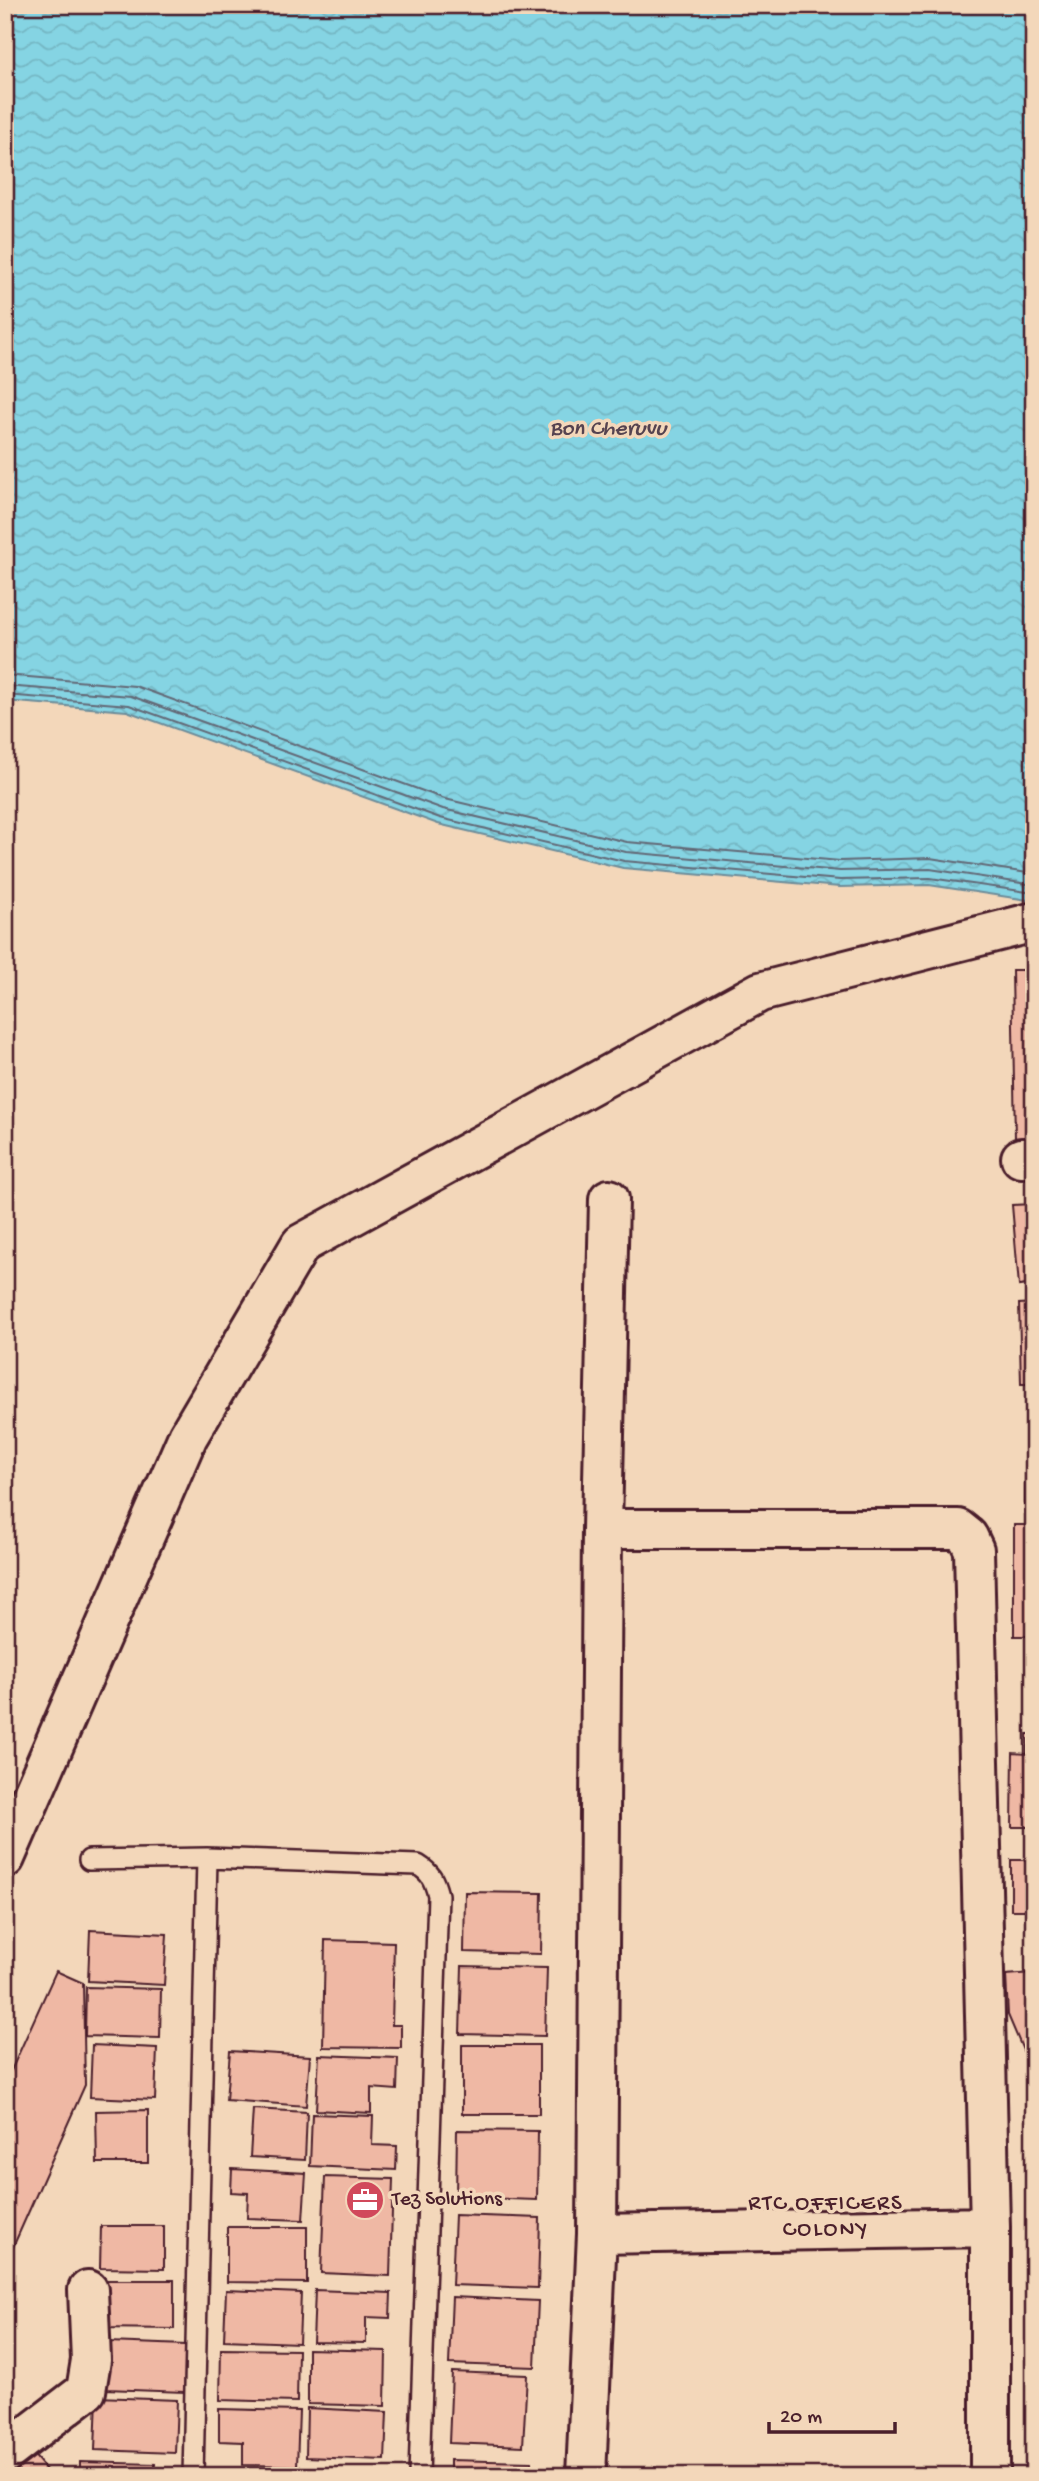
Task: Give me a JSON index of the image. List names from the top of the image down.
{
  "districts": ["RTC OFFICERS COLONY"],
  "water": ["Bon Cheruvu"],
  "places": {
    "office": ["Tez Solutions"]
  },
  "scale_bar": "20 m"
}
